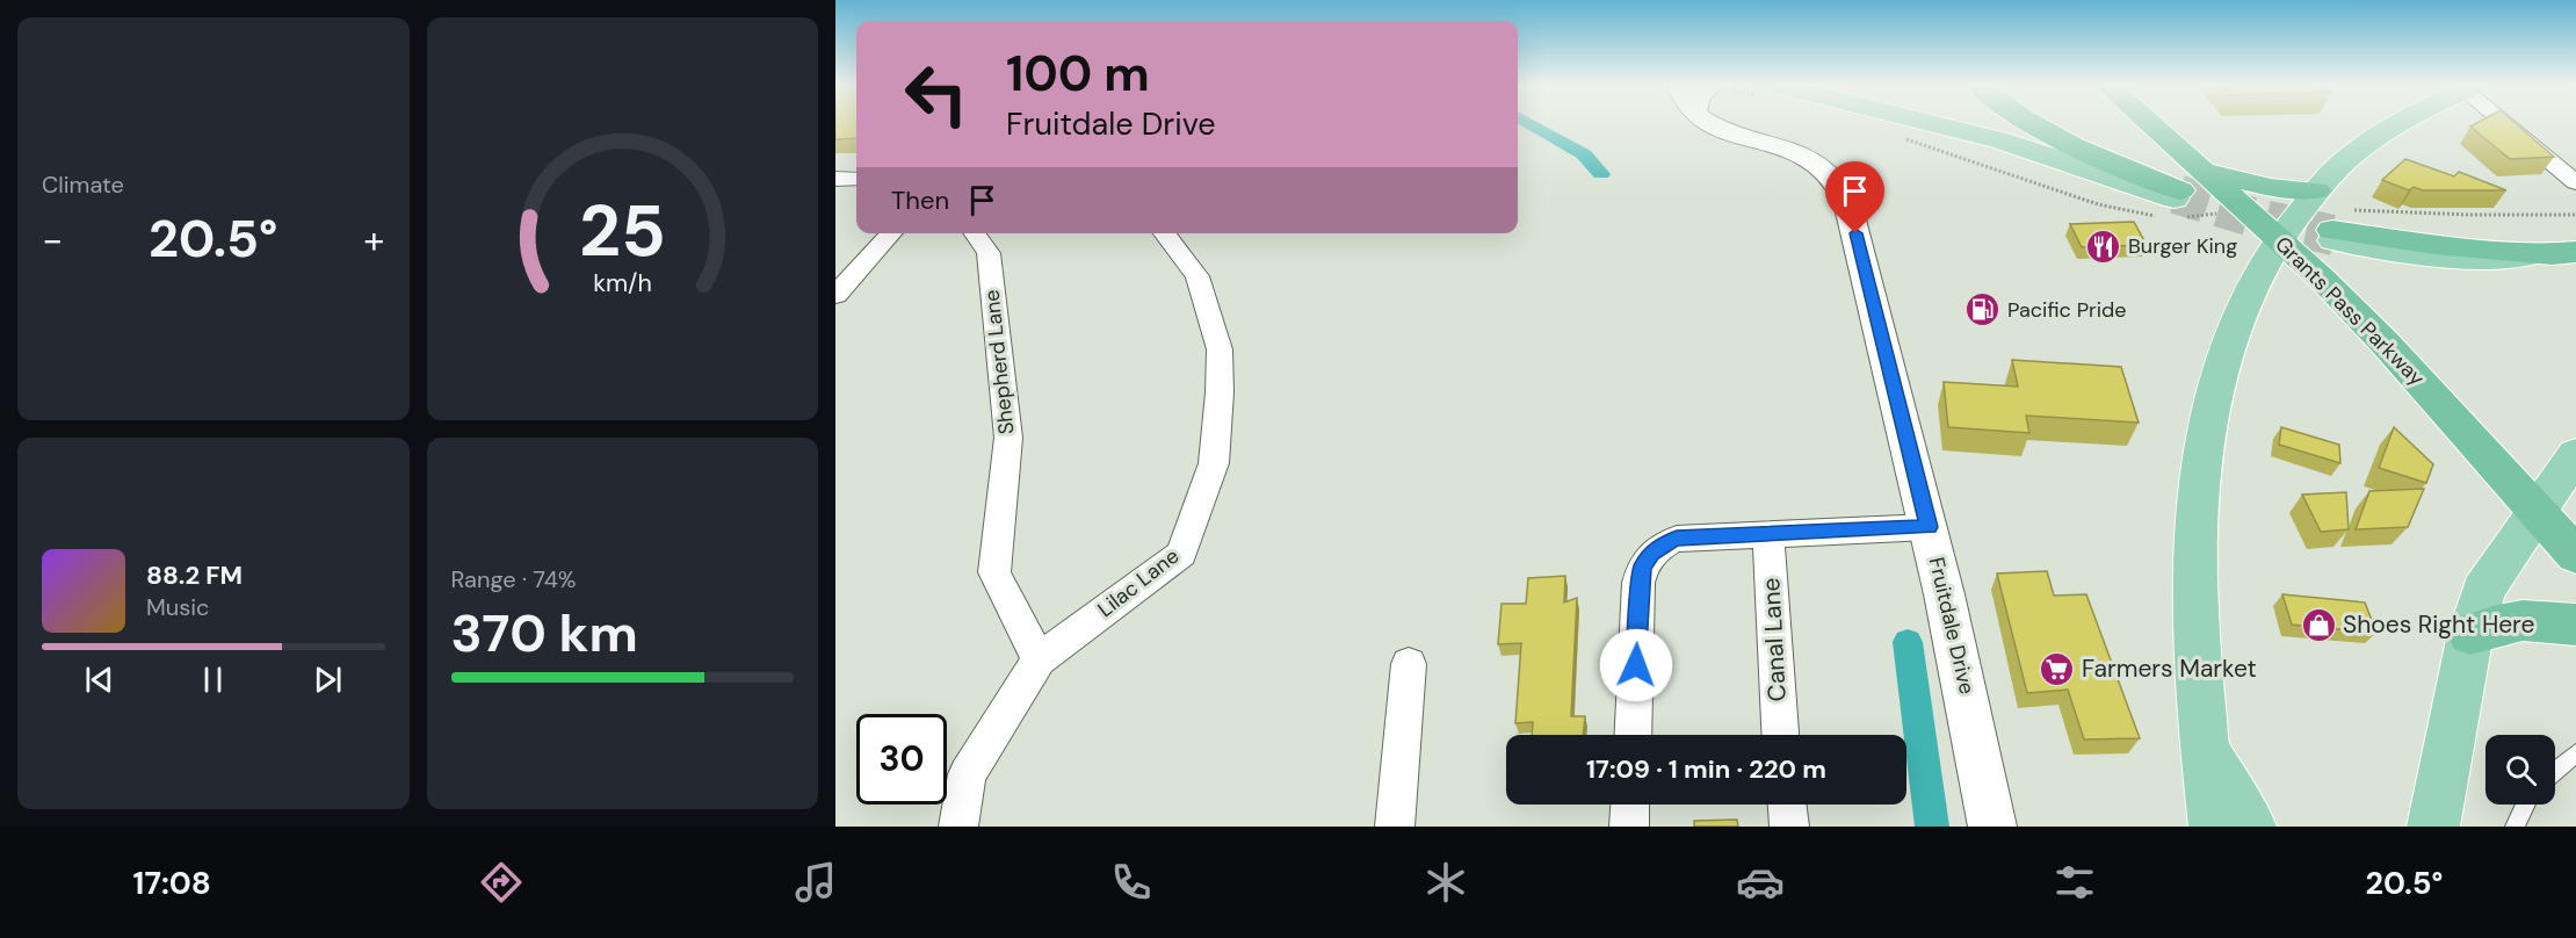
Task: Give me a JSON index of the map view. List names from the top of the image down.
{
  "streets": {
    "highway": ["Grants Pass Parkway"],
    "street": [
      "Shepherd Lane",
      "Lilac Lane",
      "Fruitdale Drive",
      "Canal Lane"
    ]
  },
  "crossings": [
    ["Shepherd Lane", "Lilac Lane"]
  ],
  "places": {
    "restaurant": ["Burger King"],
    "fuel station": ["Pacific Pride"],
    "shop": ["Shoes Right Here"],
    "supermarket": ["Farmers Market"]
  },
  "page": {
    "tile": [
      "Climate",
      ["Range · 74%", "370 km"]
    ],
    "turn": ["100 m", "Fruitdale Drive"],
    "then": "Then",
    "heat": ["−", "20.5°", "+"],
    "song": ["88.2 FM", "Music"],
    "limit": "30",
    "trip": "17:09 · 1 min · 220 m",
    "tabs": ["17:08", "20.5°"],
    "gauge": ["25", "km/h"]
  }
}
